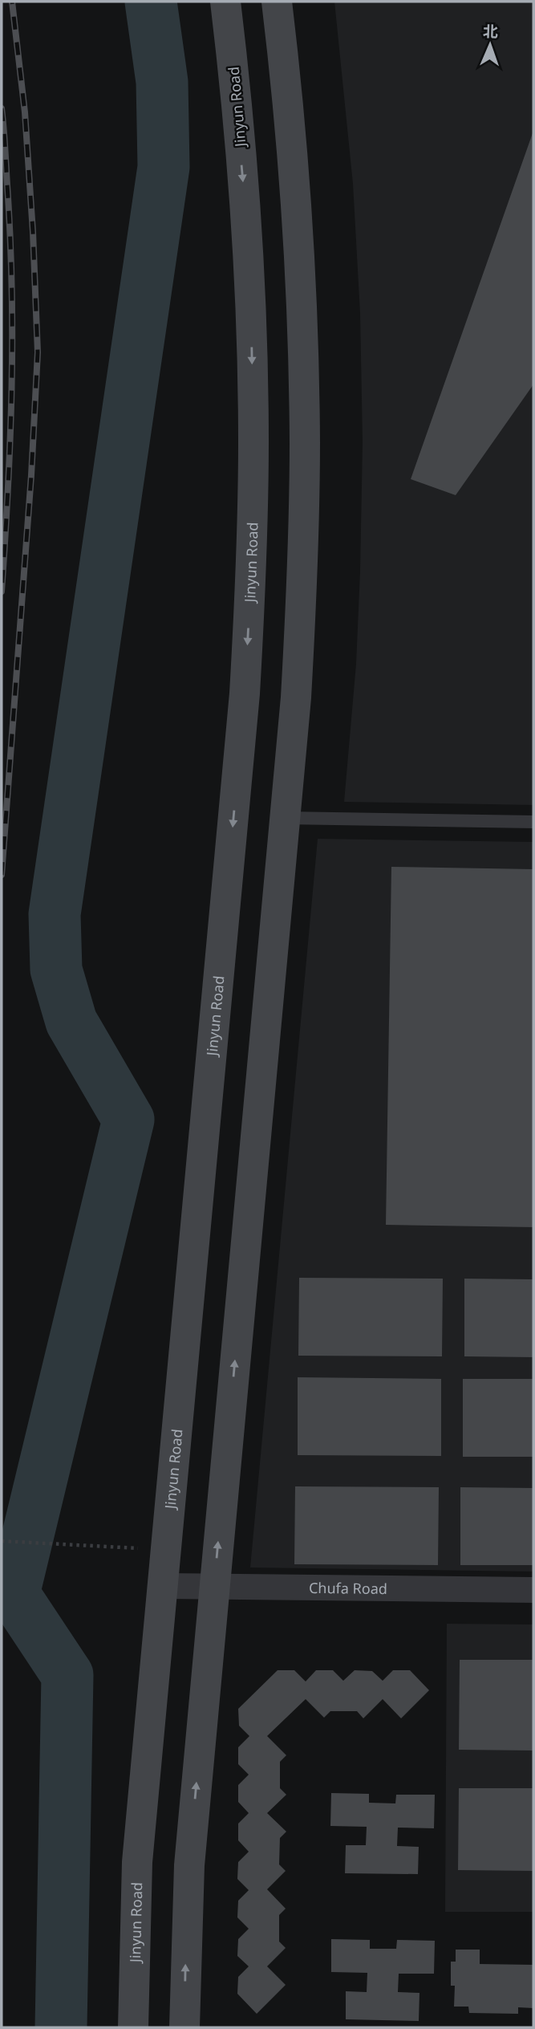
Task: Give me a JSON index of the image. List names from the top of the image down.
{
  "streets": {
    "main road": ["Jinyun Road"],
    "street": ["Chufa Road"]
  },
  "crossings": [
    ["Jinyun Road", "Chufa Road"]
  ],
  "north": "top"
}
